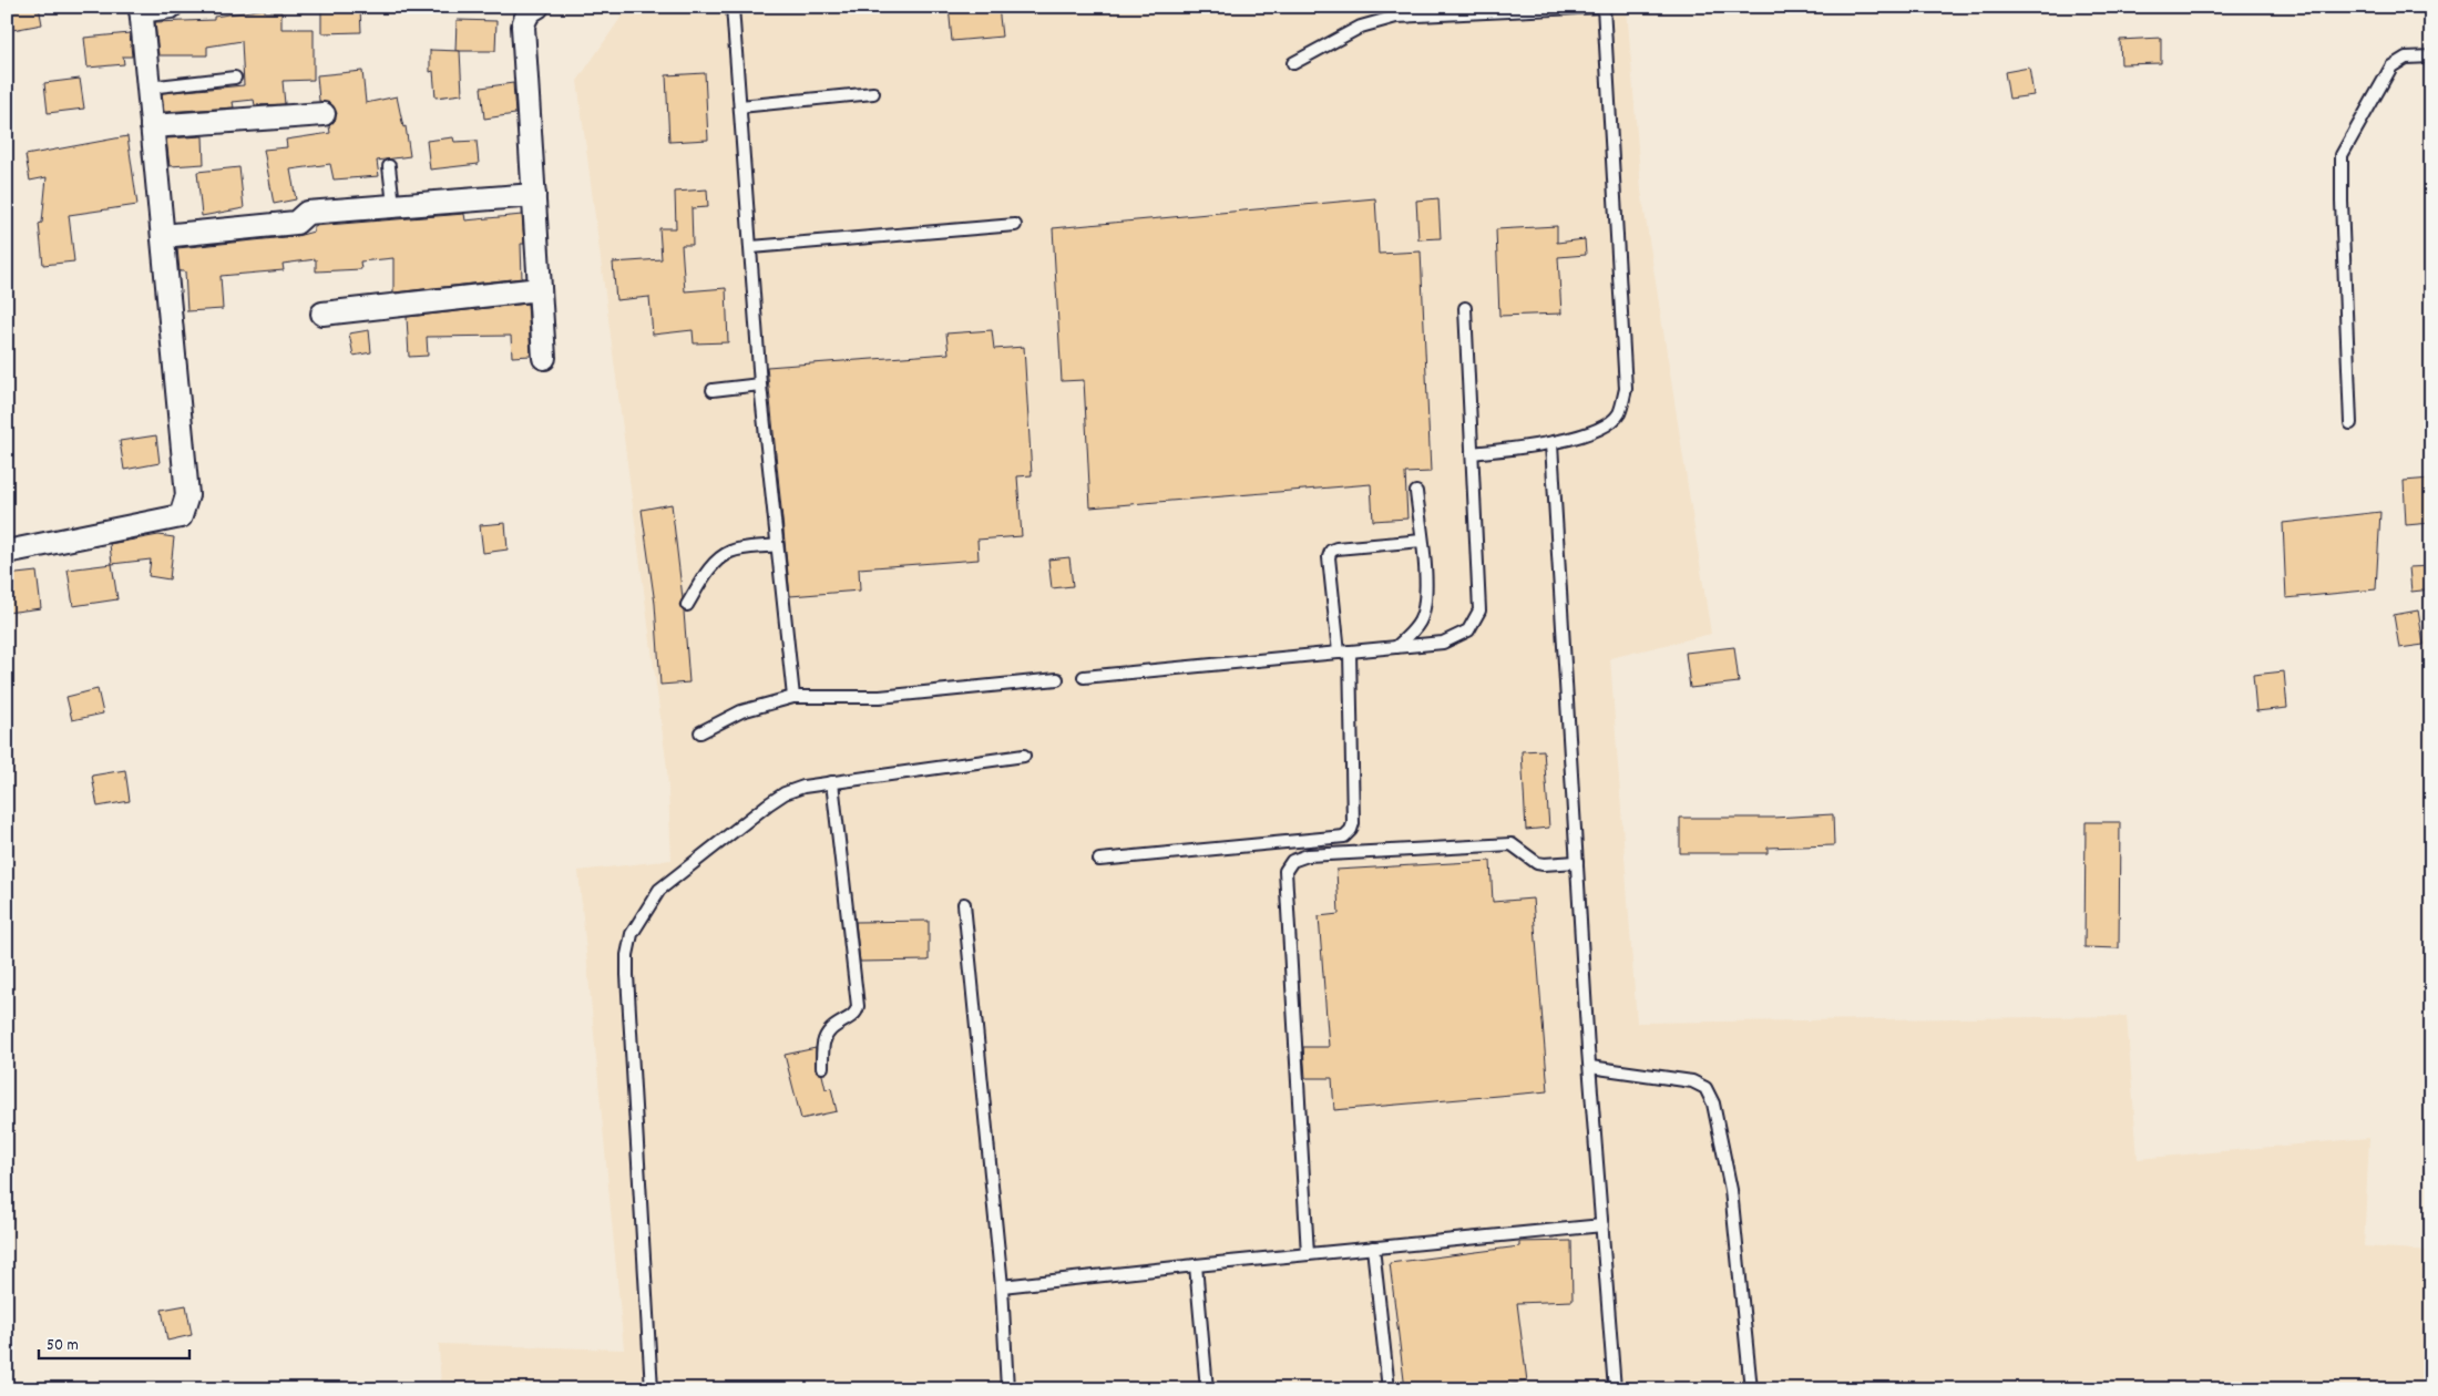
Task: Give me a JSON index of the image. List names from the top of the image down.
{
  "scale_bar": "50 m"
}
